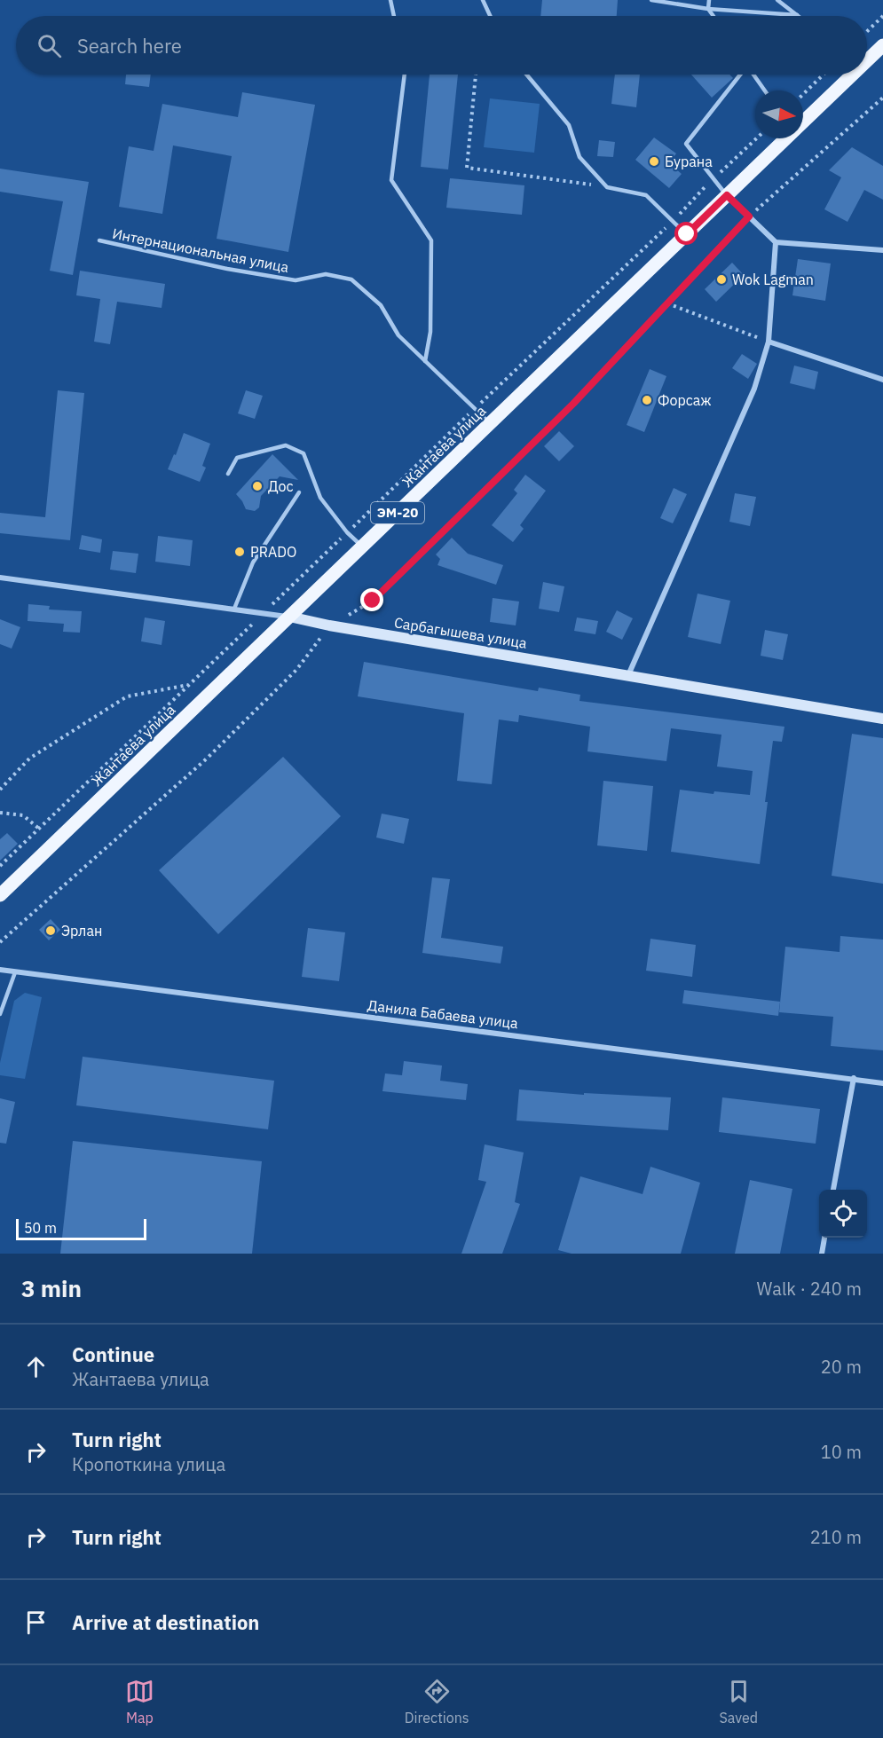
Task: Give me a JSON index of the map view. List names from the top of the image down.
{
  "streets": {
    "main road": ["Жантаева улица", "ЭМ-20"],
    "street": ["Сарбагышева улица", "Данила Бабаева улица"],
    "lane": ["Интернациональная улица"]
  },
  "crossings": [
    ["Интернациональная улица", "Жантаева улица"],
    ["Жантаева улица", "Сарбагышева улица"]
  ],
  "places": [
    "Бурана",
    "Wok Lagman",
    "Форсаж",
    "Дос",
    "PRADO",
    "Эрлан"
  ],
  "scale_bar": "50 m",
  "north": "right",
  "page": {
    "search": "Search here",
    "scale": "50 m",
    "heading": ["3 min", "Walk · 240 m"],
    "list": [
      ["Continue", "Жантаева улица", "20 m"],
      ["Turn right", "Кропоткина улица", "10 m"],
      ["Turn right", "210 m"],
      "Arrive at destination"
    ],
    "nav": ["Map", "Directions", "Saved"]
  }
}
